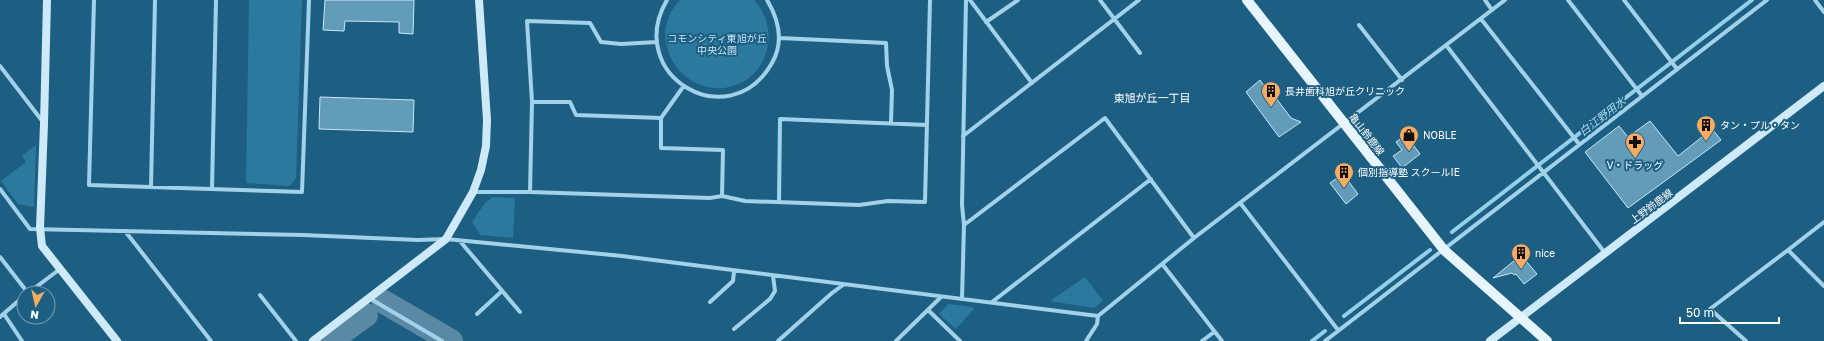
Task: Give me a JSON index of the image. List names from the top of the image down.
{
  "streets": {
    "main road": ["亀山鈴鹿線"],
    "street": ["上野鈴鹿線"]
  },
  "crossings": [
    ["亀山鈴鹿線", "上野鈴鹿線"]
  ],
  "districts": ["東旭が丘一丁目"],
  "water": ["白江野用水"],
  "parks": ["コモンシティ東旭が丘 中央公園"],
  "places": {
    "building": [
      "長井歯科旭が丘クリニック",
      "タン・プル・タン",
      "個別指導塾 スクールIE",
      "nice"
    ],
    "shop": ["NOBLE"],
    "pharmacy": ["V・ドラッグ"]
  },
  "scale_bar": "50 m",
  "north": "bottom"
}
